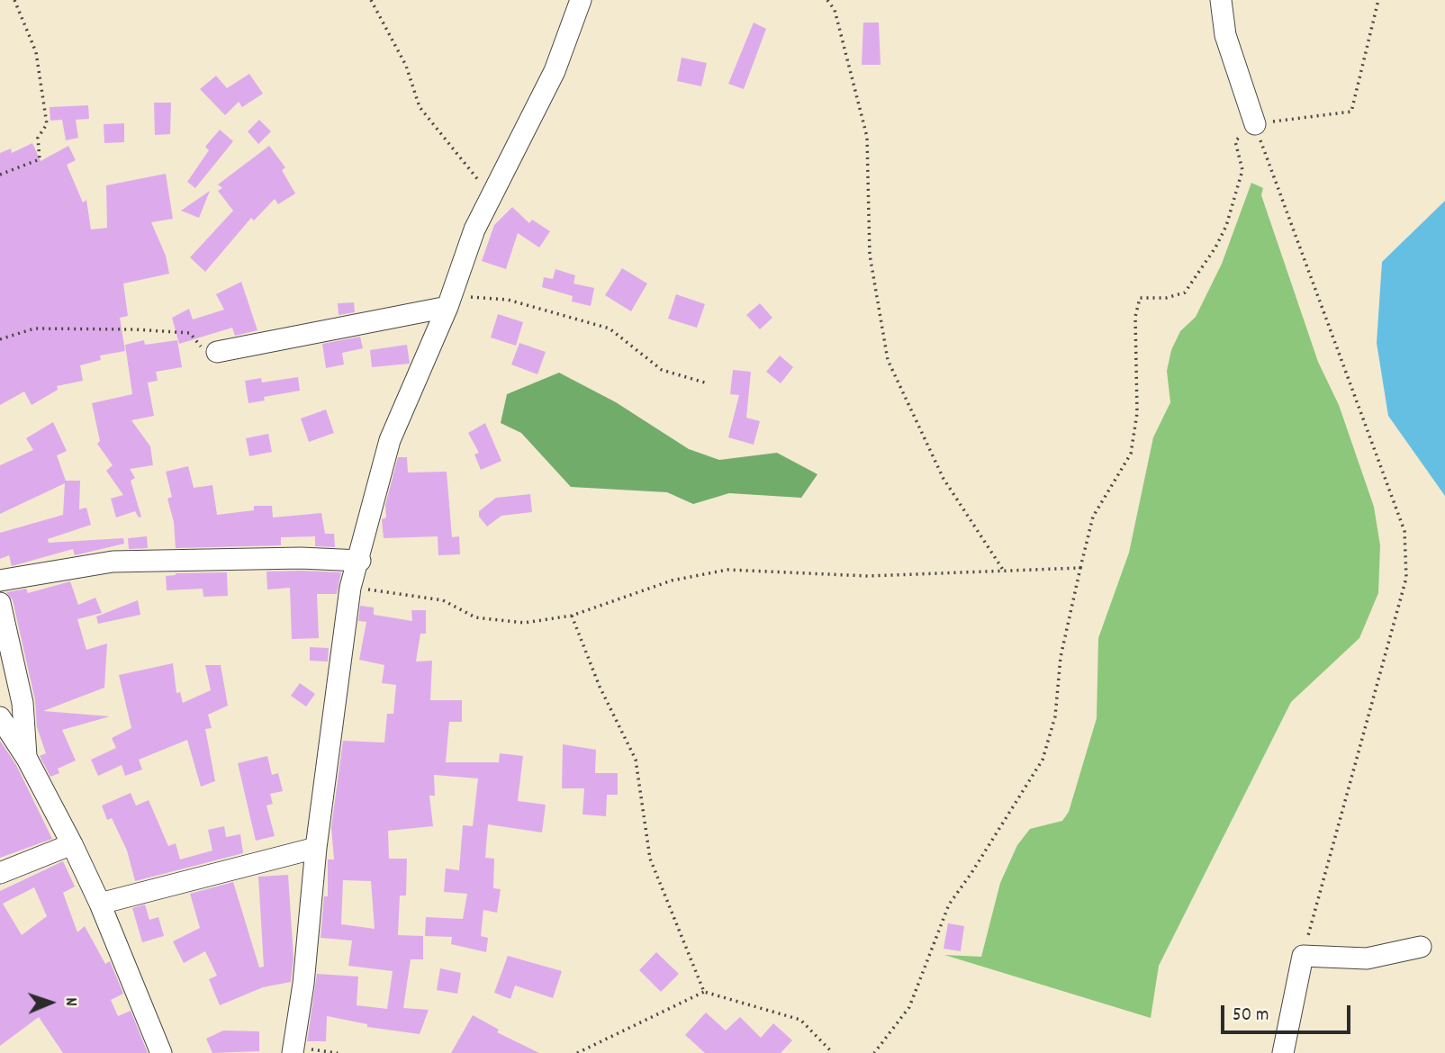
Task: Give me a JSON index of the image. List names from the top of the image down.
{
  "scale_bar": "50 m",
  "north": "right"
}
